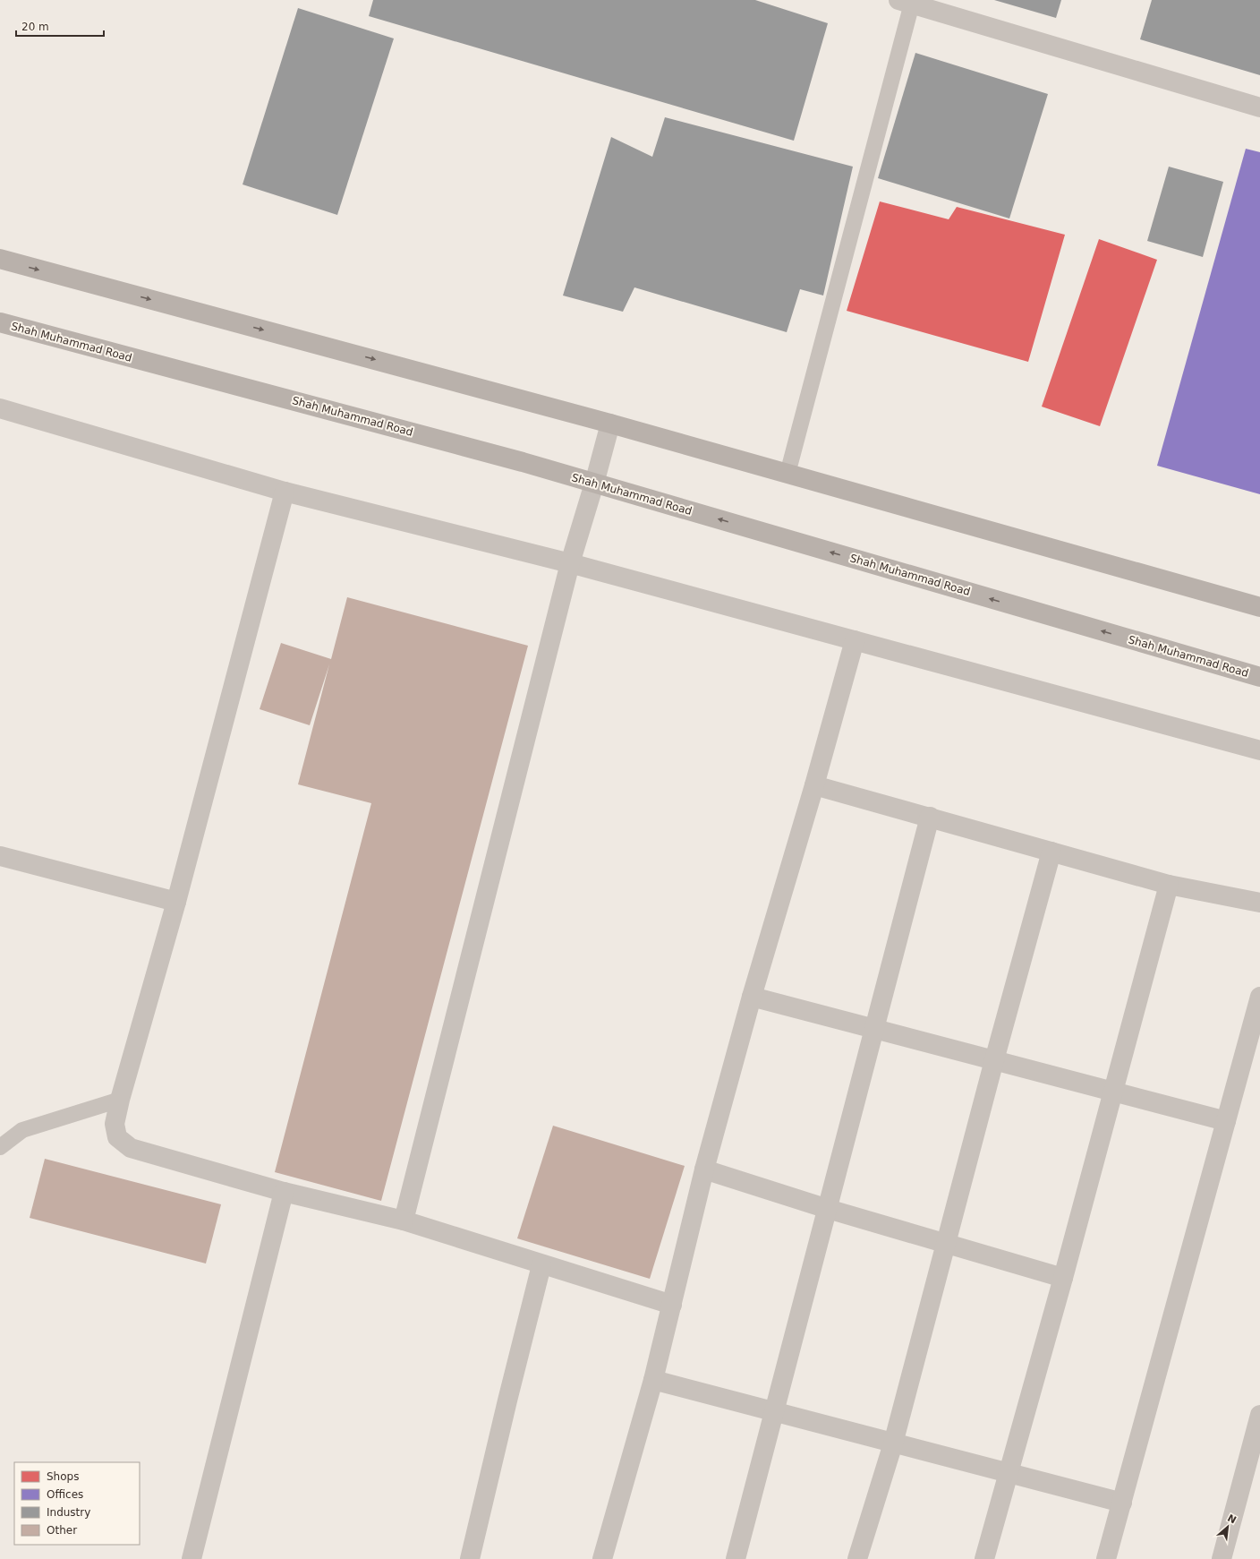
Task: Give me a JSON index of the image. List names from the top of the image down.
{
  "streets": {
    "street": ["Shah Muhammad Road"]
  },
  "legend": [
    "Shops",
    "Offices",
    "Industry",
    "Other"
  ],
  "scale_bar": "20 m",
  "north": "top right"
}
